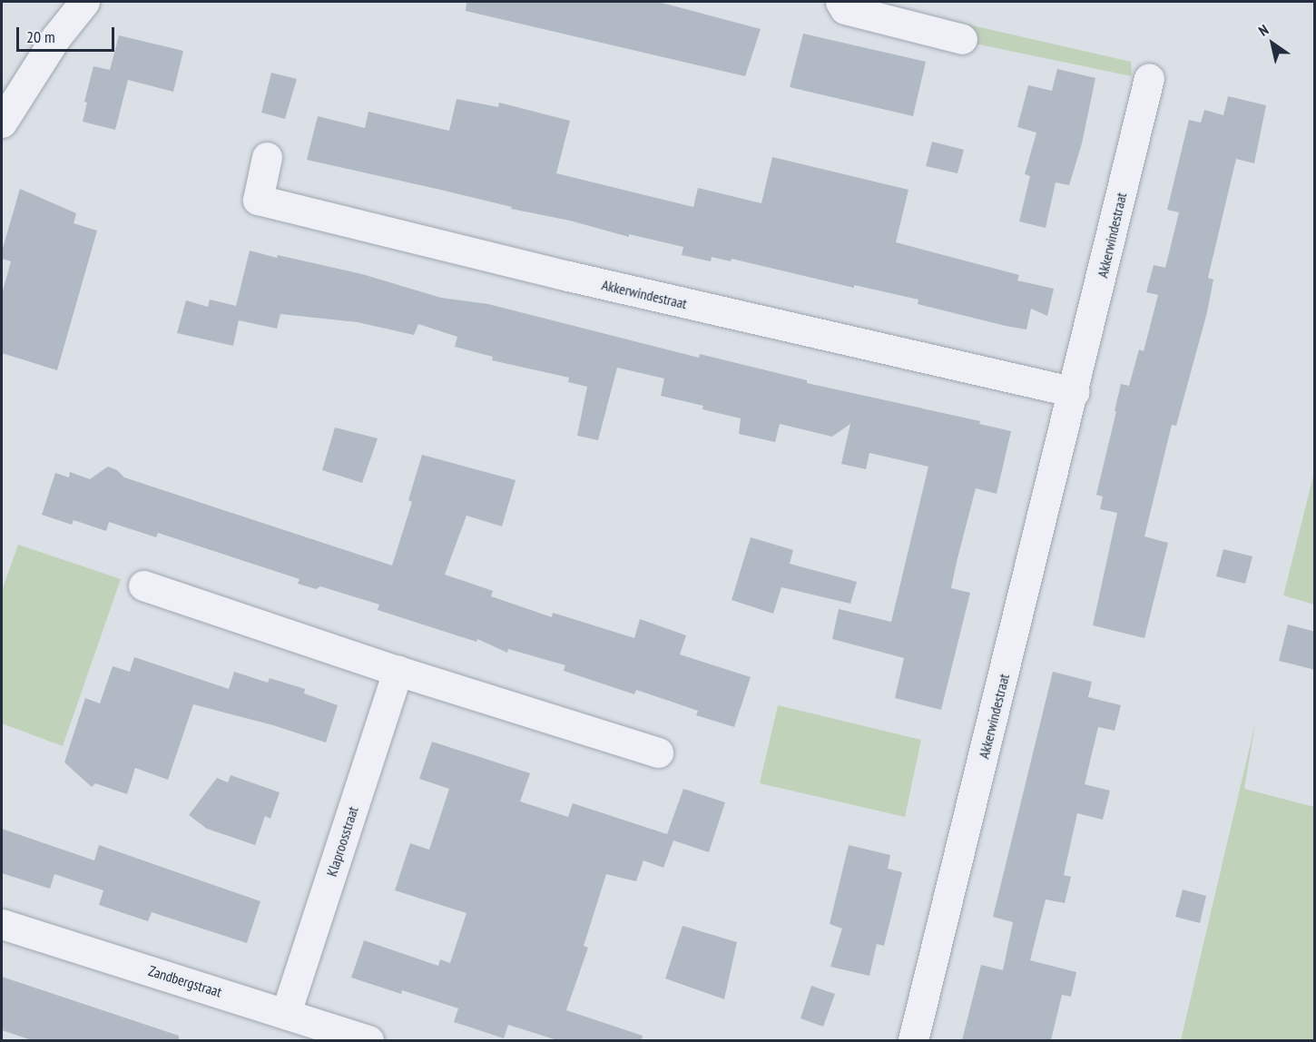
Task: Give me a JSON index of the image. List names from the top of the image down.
{
  "streets": {
    "street": ["Akkerwindestraat", "Klaproosstraat", "Zandbergstraat"]
  },
  "crossings": [
    ["Klaproosstraat", "Zandbergstraat"]
  ],
  "scale_bar": "20 m",
  "north": "top left"
}
